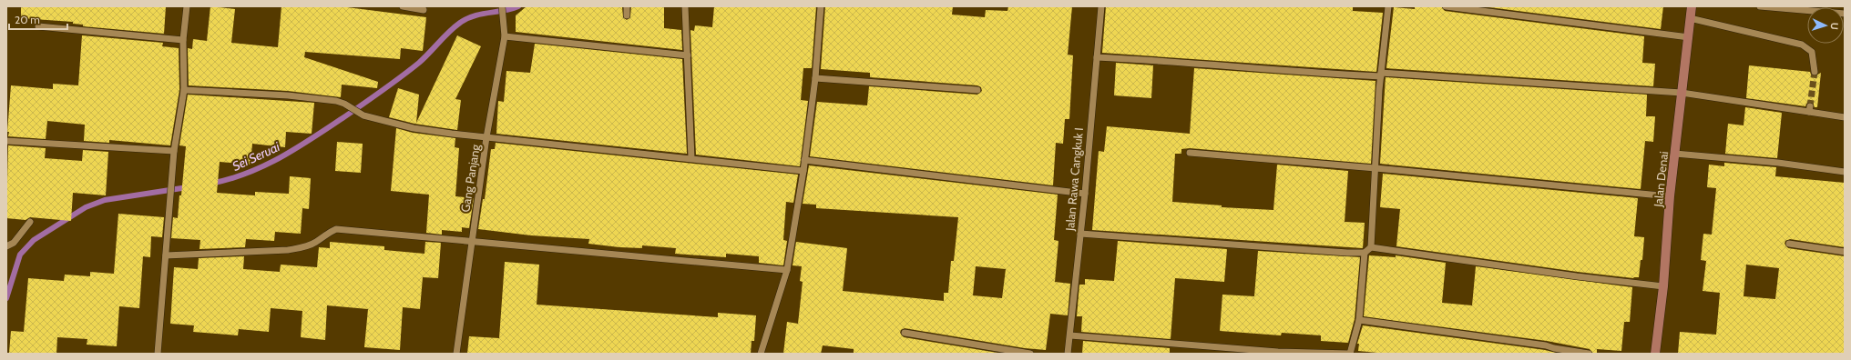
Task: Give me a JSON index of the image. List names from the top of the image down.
{
  "streets": {
    "main road": ["Jalan Denai"],
    "street": ["Gang Panjang", "Jalan Rawa Cangkuk I"]
  },
  "water": ["Sei Seruai"],
  "scale_bar": "20 m",
  "north": "right"
}
